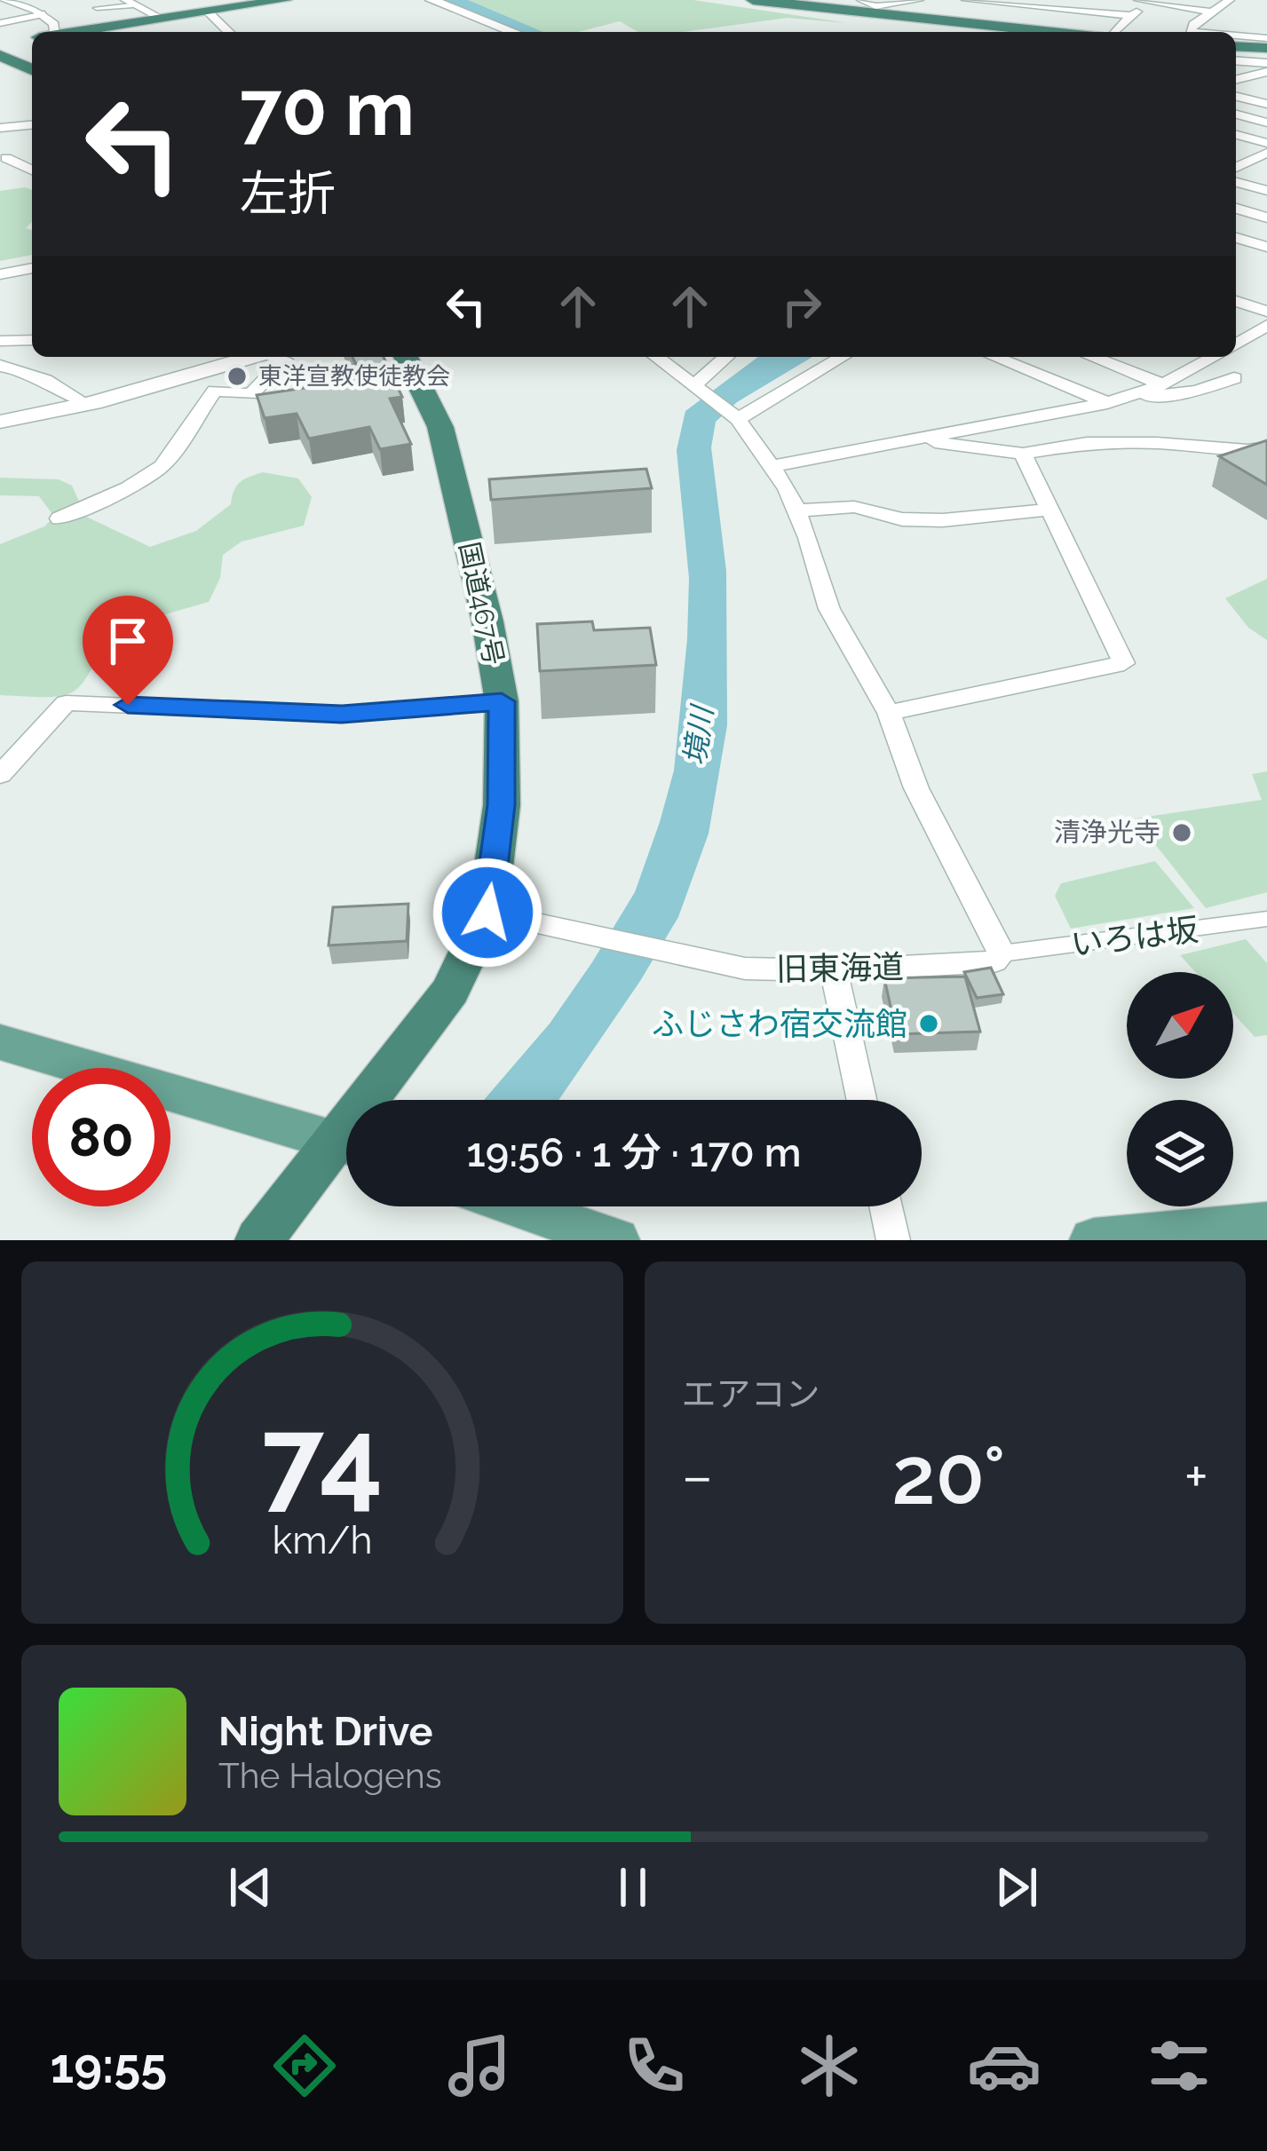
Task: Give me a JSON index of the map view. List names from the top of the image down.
{
  "streets": {
    "highway": ["国道467号"],
    "street": ["いろは坂", "旧東海道"]
  },
  "crossings": [
    ["国道467号", "旧東海道"],
    ["いろは坂", "旧東海道"]
  ],
  "water": ["境川"],
  "places": ["東洋宣教使徒教会", "清浄光寺", "ふじさわ宿交流館"],
  "north": "top right",
  "page": {
    "turn": ["70 m", "左折"],
    "limit": "80",
    "trip": "19:56 · 1 分 · 170 m",
    "tile": "エアコン",
    "heat": ["−", "20°", "+"],
    "song": ["Night Drive", "The Halogens"],
    "tabs": "19:55",
    "gauge": ["74", "km/h"]
  }
}
